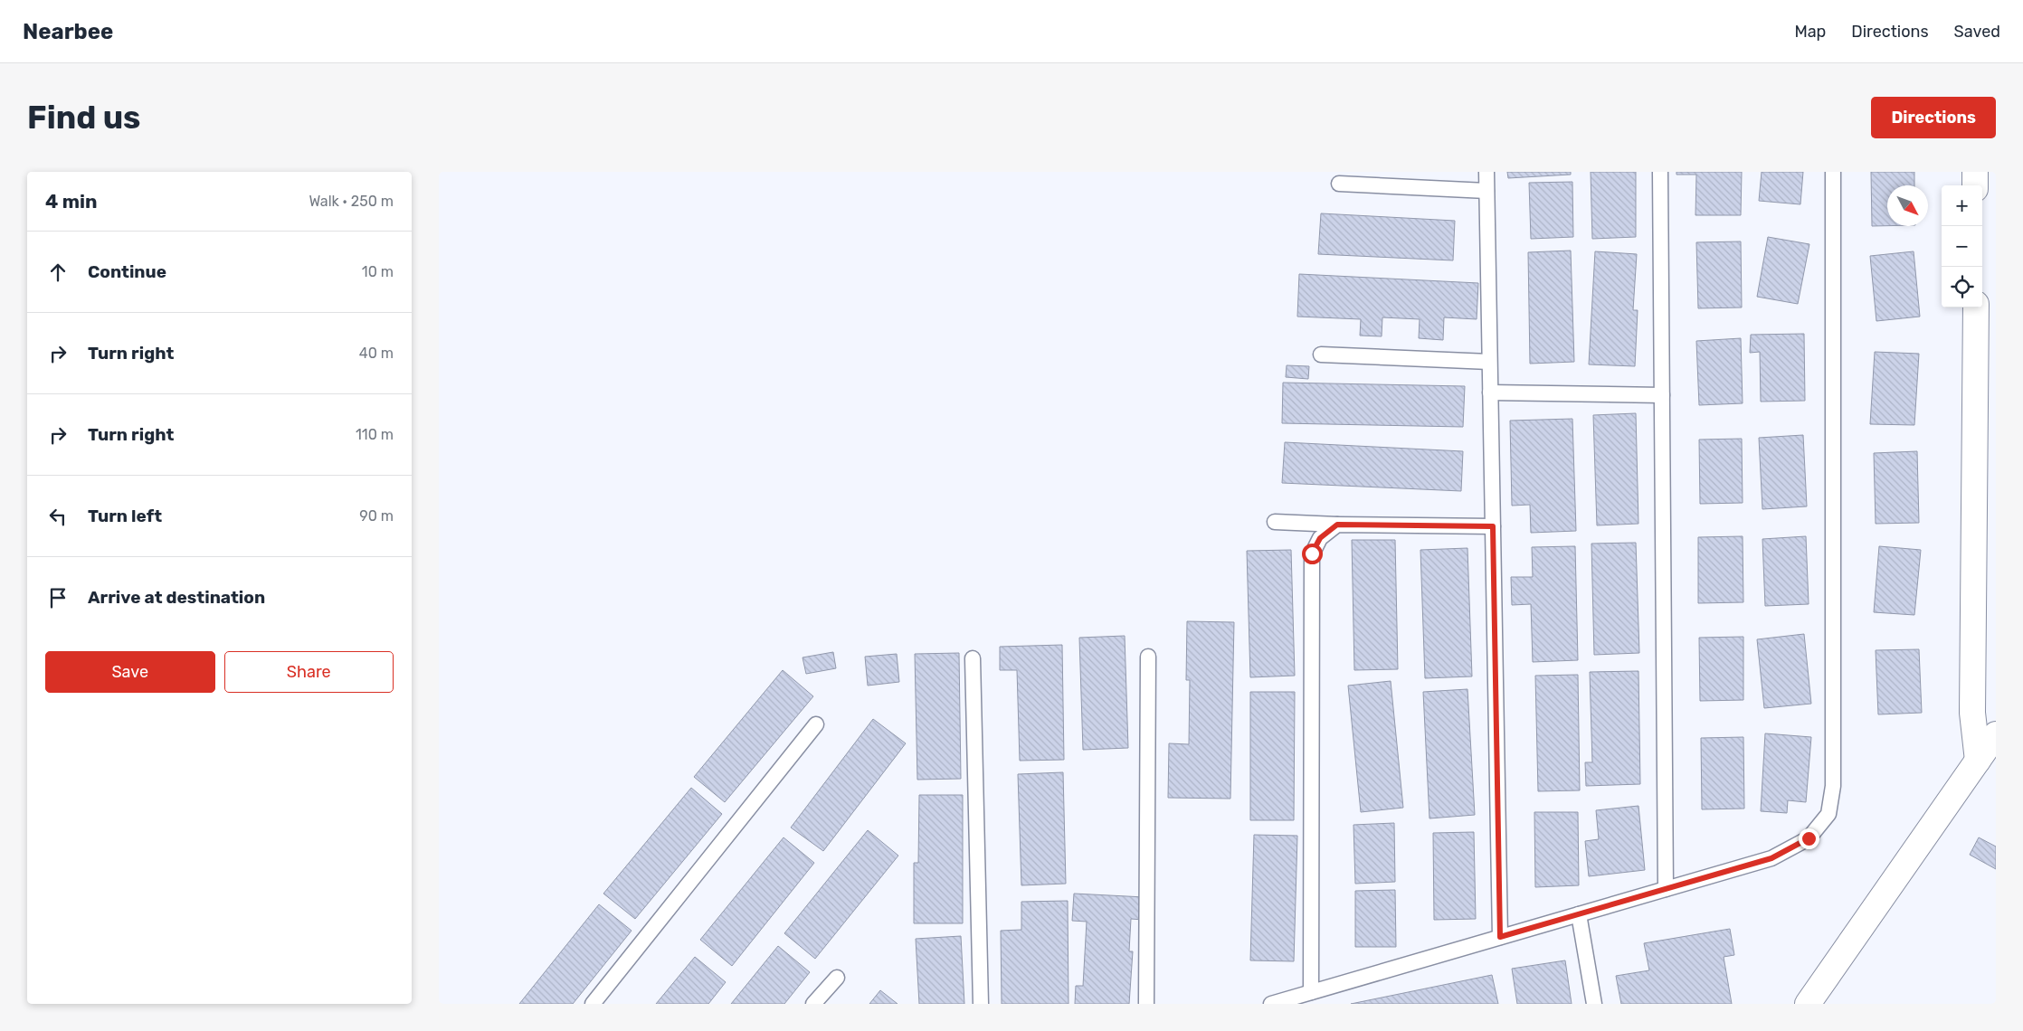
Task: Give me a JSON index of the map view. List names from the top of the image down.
{
  "north": "bottom right",
  "page": {
    "header": "Nearbee",
    "nav": ["Map", "Directions", "Saved"],
    "buttons": [
      "Directions",
      ["Save", "Share"]
    ],
    "title": "Find us",
    "heading": ["4 min", "Walk · 250 m"],
    "map_buttons": ["+", "−"],
    "list": [
      ["Continue", "10 m"],
      ["Turn right", "40 m"],
      ["Turn right", "110 m"],
      ["Turn left", "90 m"],
      "Arrive at destination"
    ]
  }
}
